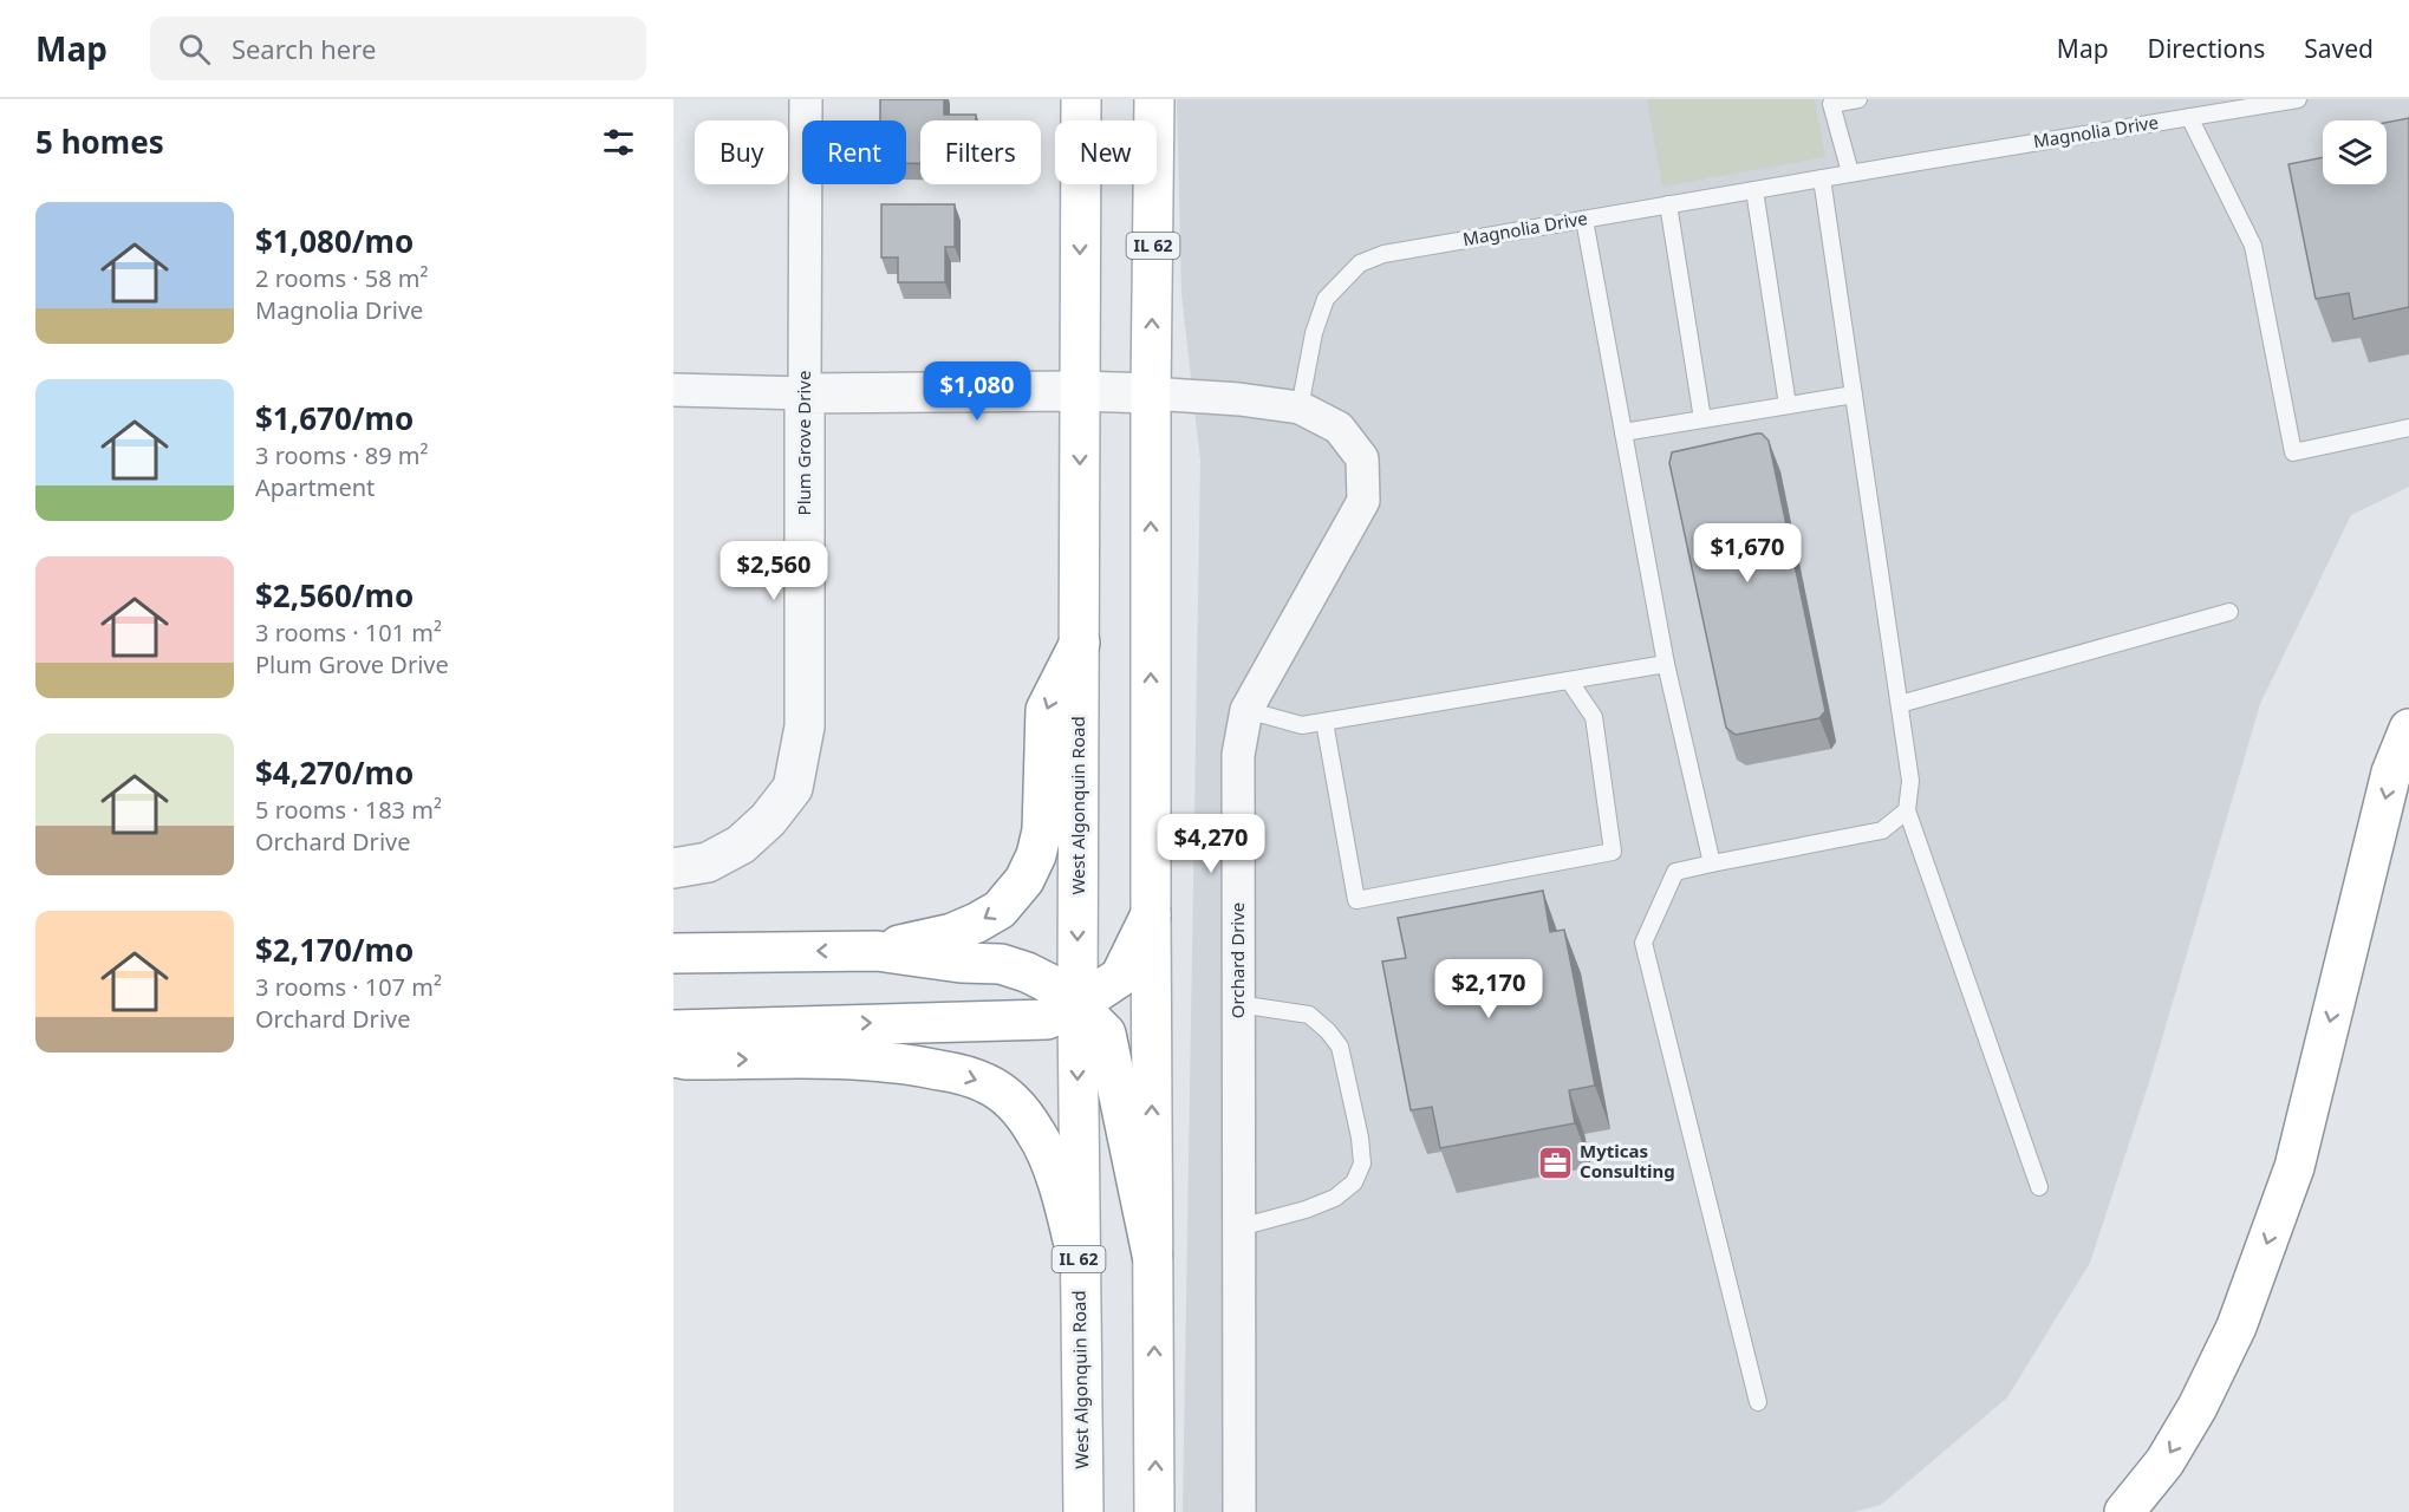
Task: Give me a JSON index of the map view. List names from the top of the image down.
{
  "streets": {
    "main road": ["IL 62", "West Algonquin Road"],
    "street": ["Plum Grove Drive", "Orchard Drive"],
    "lane": ["Magnolia Drive"]
  },
  "crossings": [
    ["Magnolia Drive", "Orchard Drive"],
    ["IL 62", "Orchard Drive"]
  ],
  "places": {
    "office": ["Myticas Consulting"]
  },
  "page": {
    "header": "Map",
    "search": "Search here",
    "nav": ["Map", "Directions", "Saved"],
    "heading": "5 homes",
    "chip": [
      "Buy",
      "Rent",
      "Filters",
      "New"
    ],
    "list": [
      {
        "name": "$1,080/mo",
        "note": "2 rooms · 58 m² · Magnolia Drive"
      },
      {
        "name": "$1,670/mo",
        "note": "3 rooms · 89 m² · Apartment"
      },
      {
        "name": "$2,560/mo",
        "note": "3 rooms · 101 m² · Plum Grove Drive"
      },
      {
        "name": "$4,270/mo",
        "note": "5 rooms · 183 m² · Orchard Drive"
      },
      {
        "name": "$2,170/mo",
        "note": "3 rooms · 107 m² · Orchard Drive"
      }
    ],
    "price": [
      "$1,080",
      "$1,670",
      "$2,560",
      "$4,270",
      "$2,170"
    ]
  }
}
